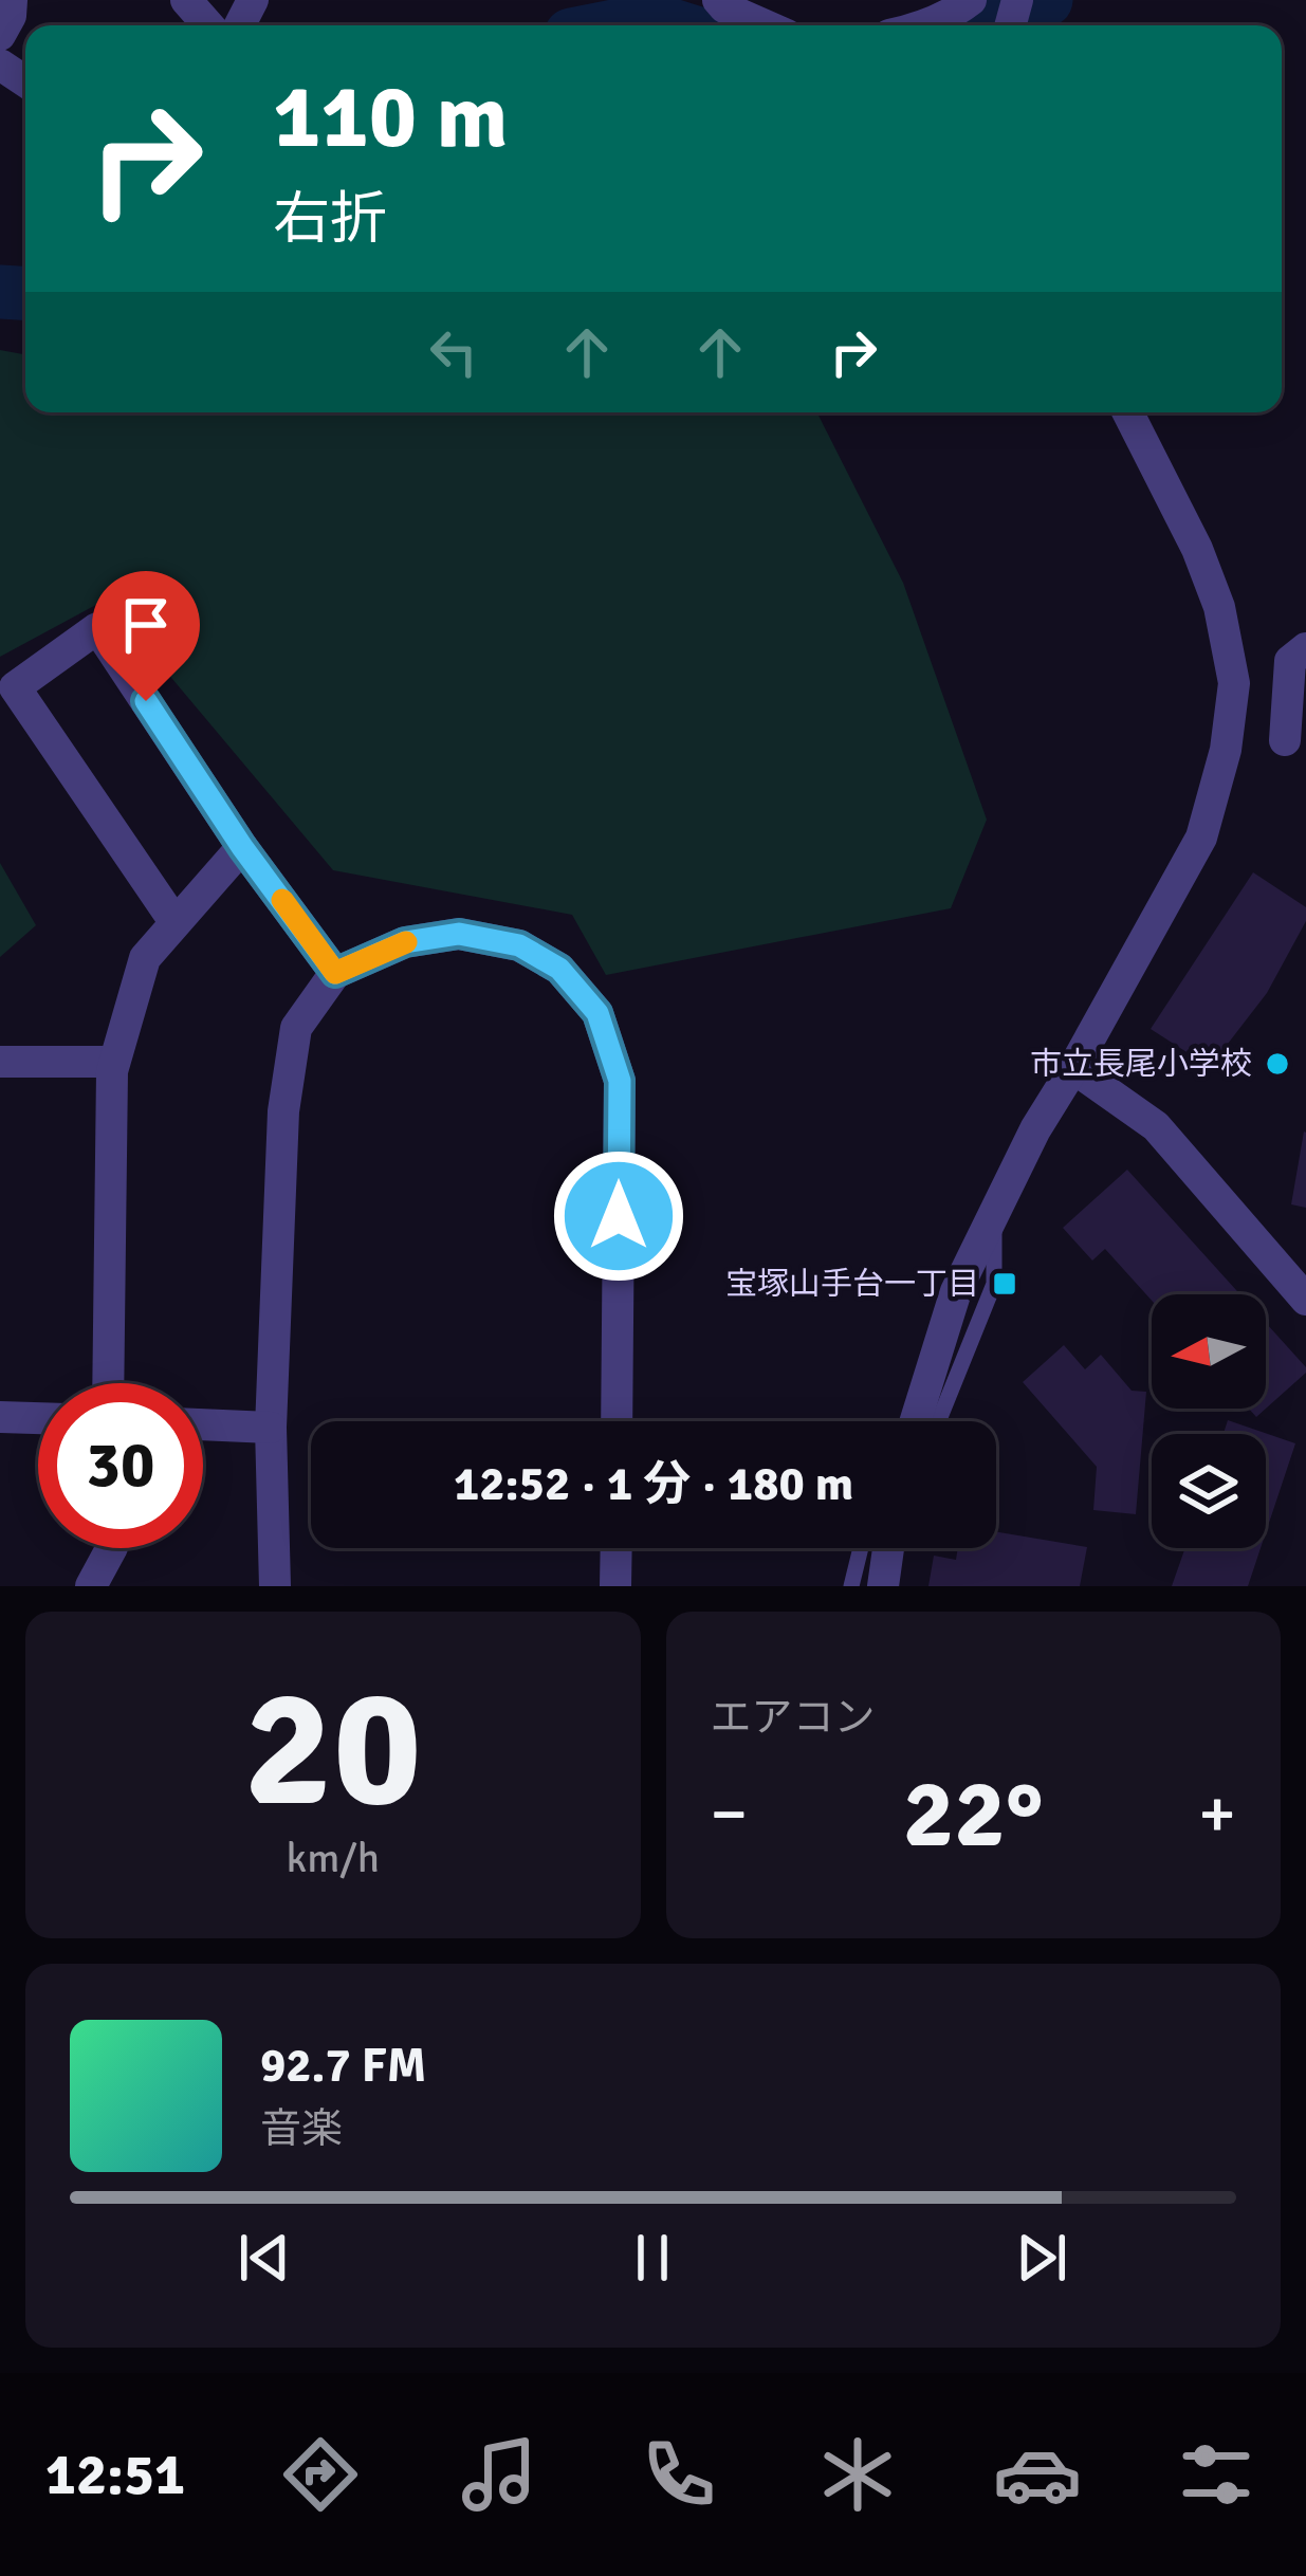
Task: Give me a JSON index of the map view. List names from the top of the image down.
{
  "places": {
    "other": ["市立長尾小学校"],
    "transit": ["宝塚山手台一丁目"]
  },
  "north": "left",
  "page": {
    "turn": ["110 m", "右折"],
    "limit": "30",
    "trip": "12:52 · 1 分 · 180 m",
    "tile": [
      ["20", "km/h"],
      "エアコン"
    ],
    "heat": ["−", "22°", "+"],
    "song": ["92.7 FM", "音楽"],
    "tabs": "12:51"
  }
}
